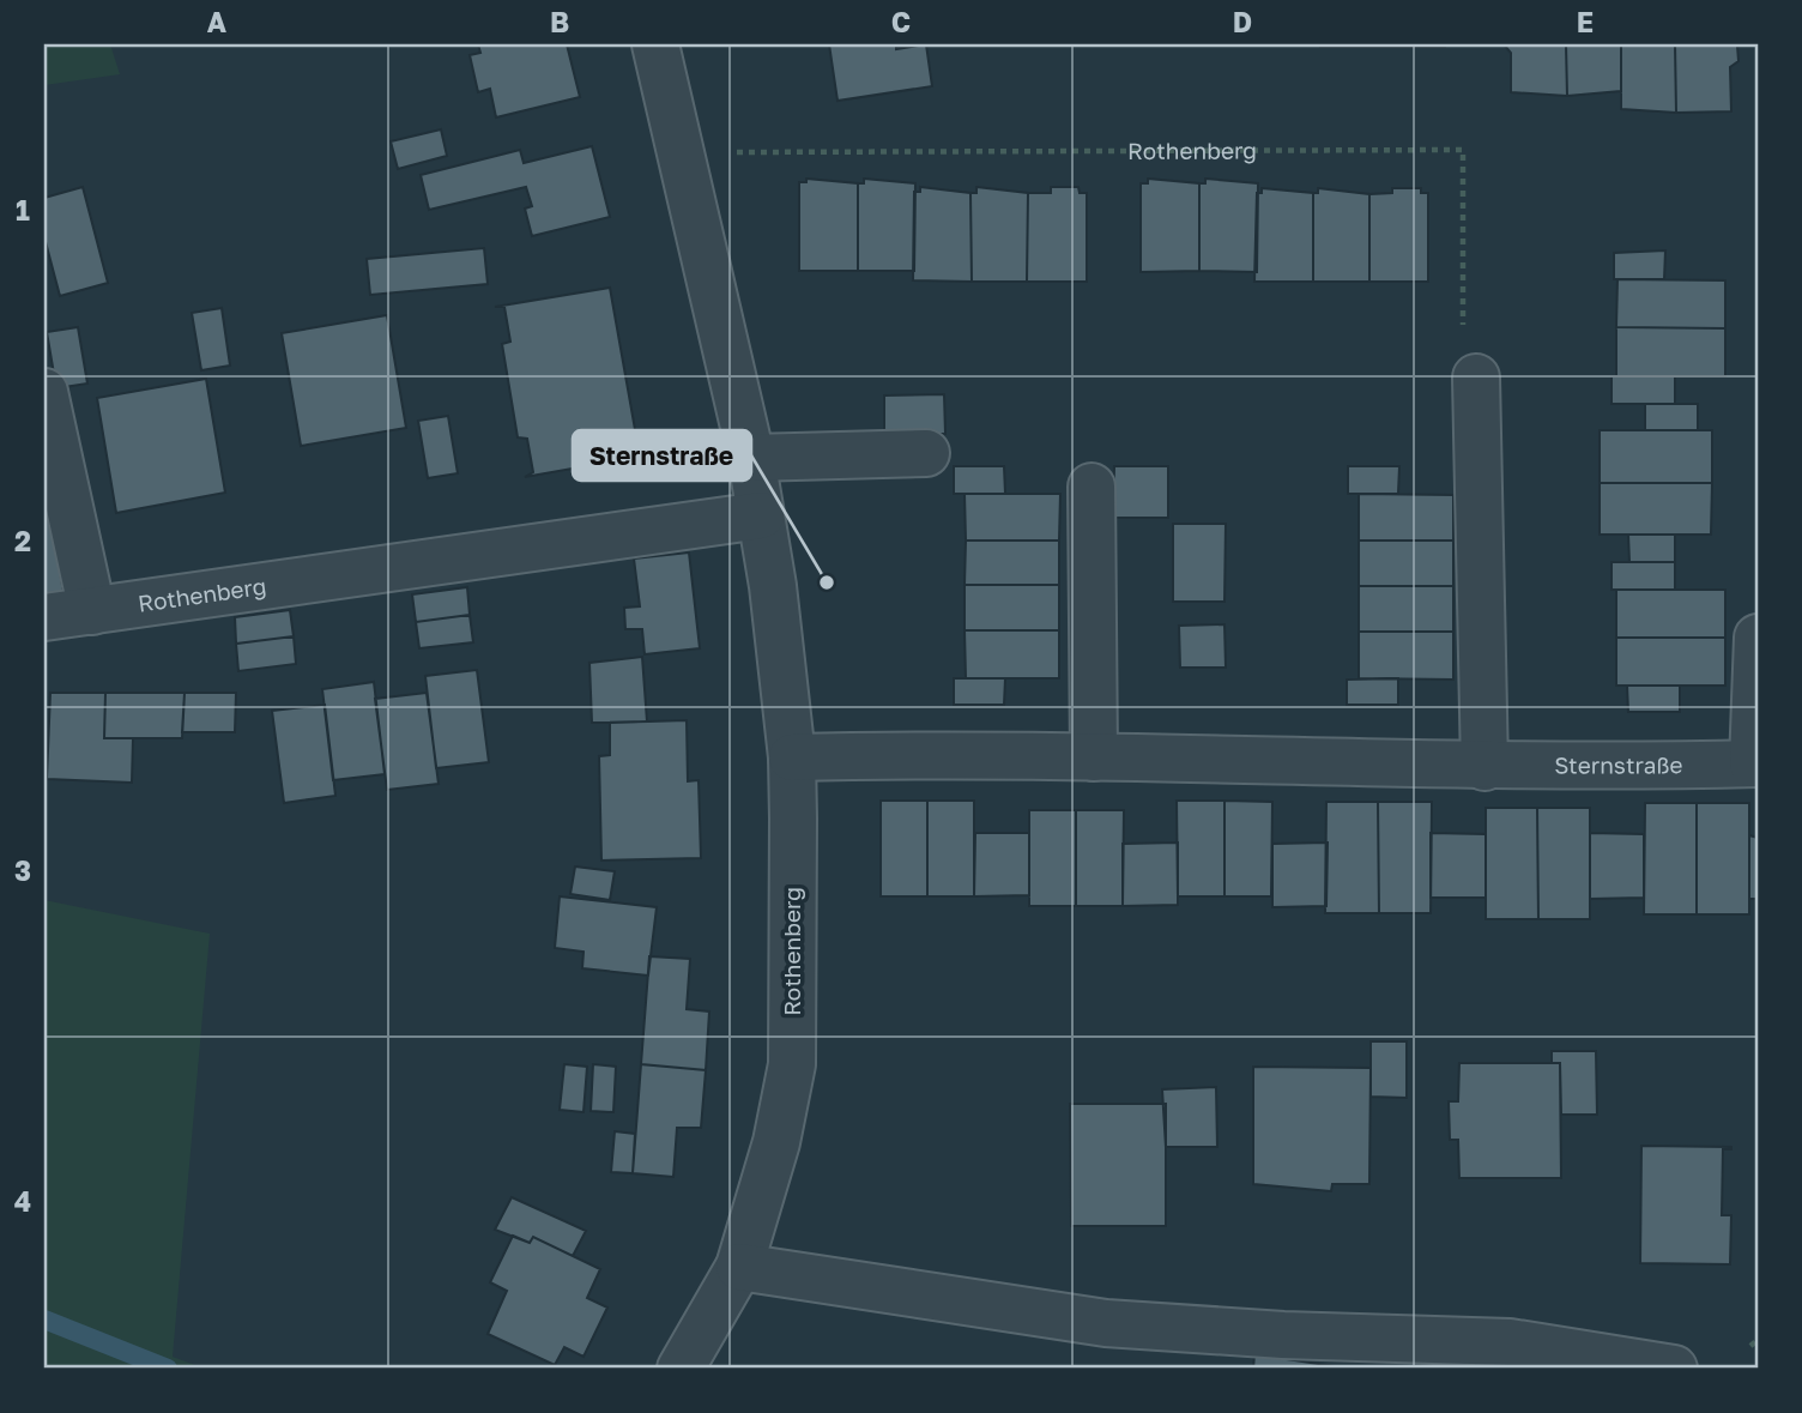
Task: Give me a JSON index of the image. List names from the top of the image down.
{
  "streets": {
    "street": ["Rothenberg", "Sternstraße"]
  },
  "crossings": [
    ["Rothenberg", "Sternstraße"]
  ],
  "places": ["Sternstraße"],
  "grid": {
    "columns": [
      "A",
      "B",
      "C",
      "D",
      "E"
    ],
    "rows": [
      "1",
      "2",
      "3",
      "4"
    ]
  }
}
